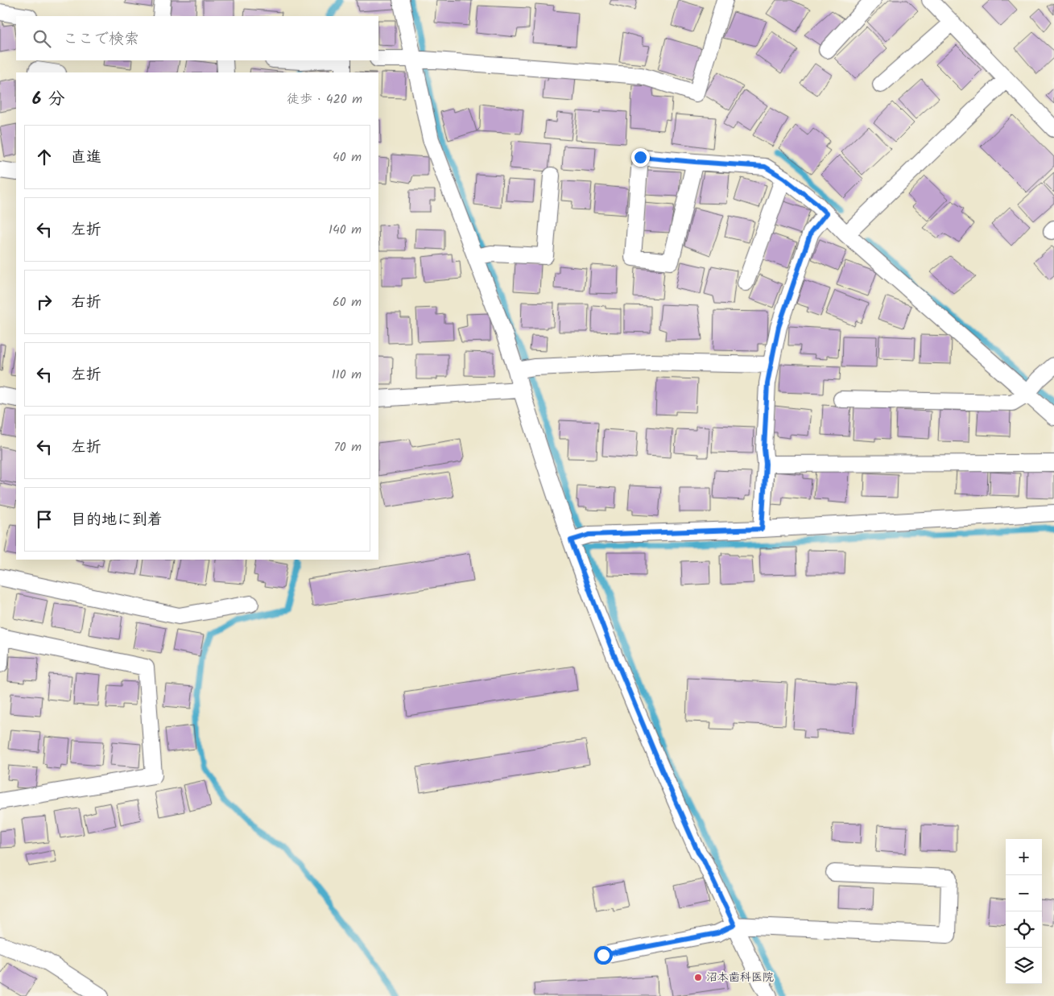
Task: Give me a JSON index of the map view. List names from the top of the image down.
{
  "places": ["沼本歯科医院"],
  "page": {
    "search": "ここで検索",
    "heading": ["6 分", "徒歩 · 420 m"],
    "list": [
      ["直進", "40 m"],
      ["左折", "140 m"],
      ["右折", "60 m"],
      ["左折", "110 m"],
      ["左折", "70 m"],
      "目的地に到着"
    ],
    "map_buttons": ["+", "−"]
  }
}
